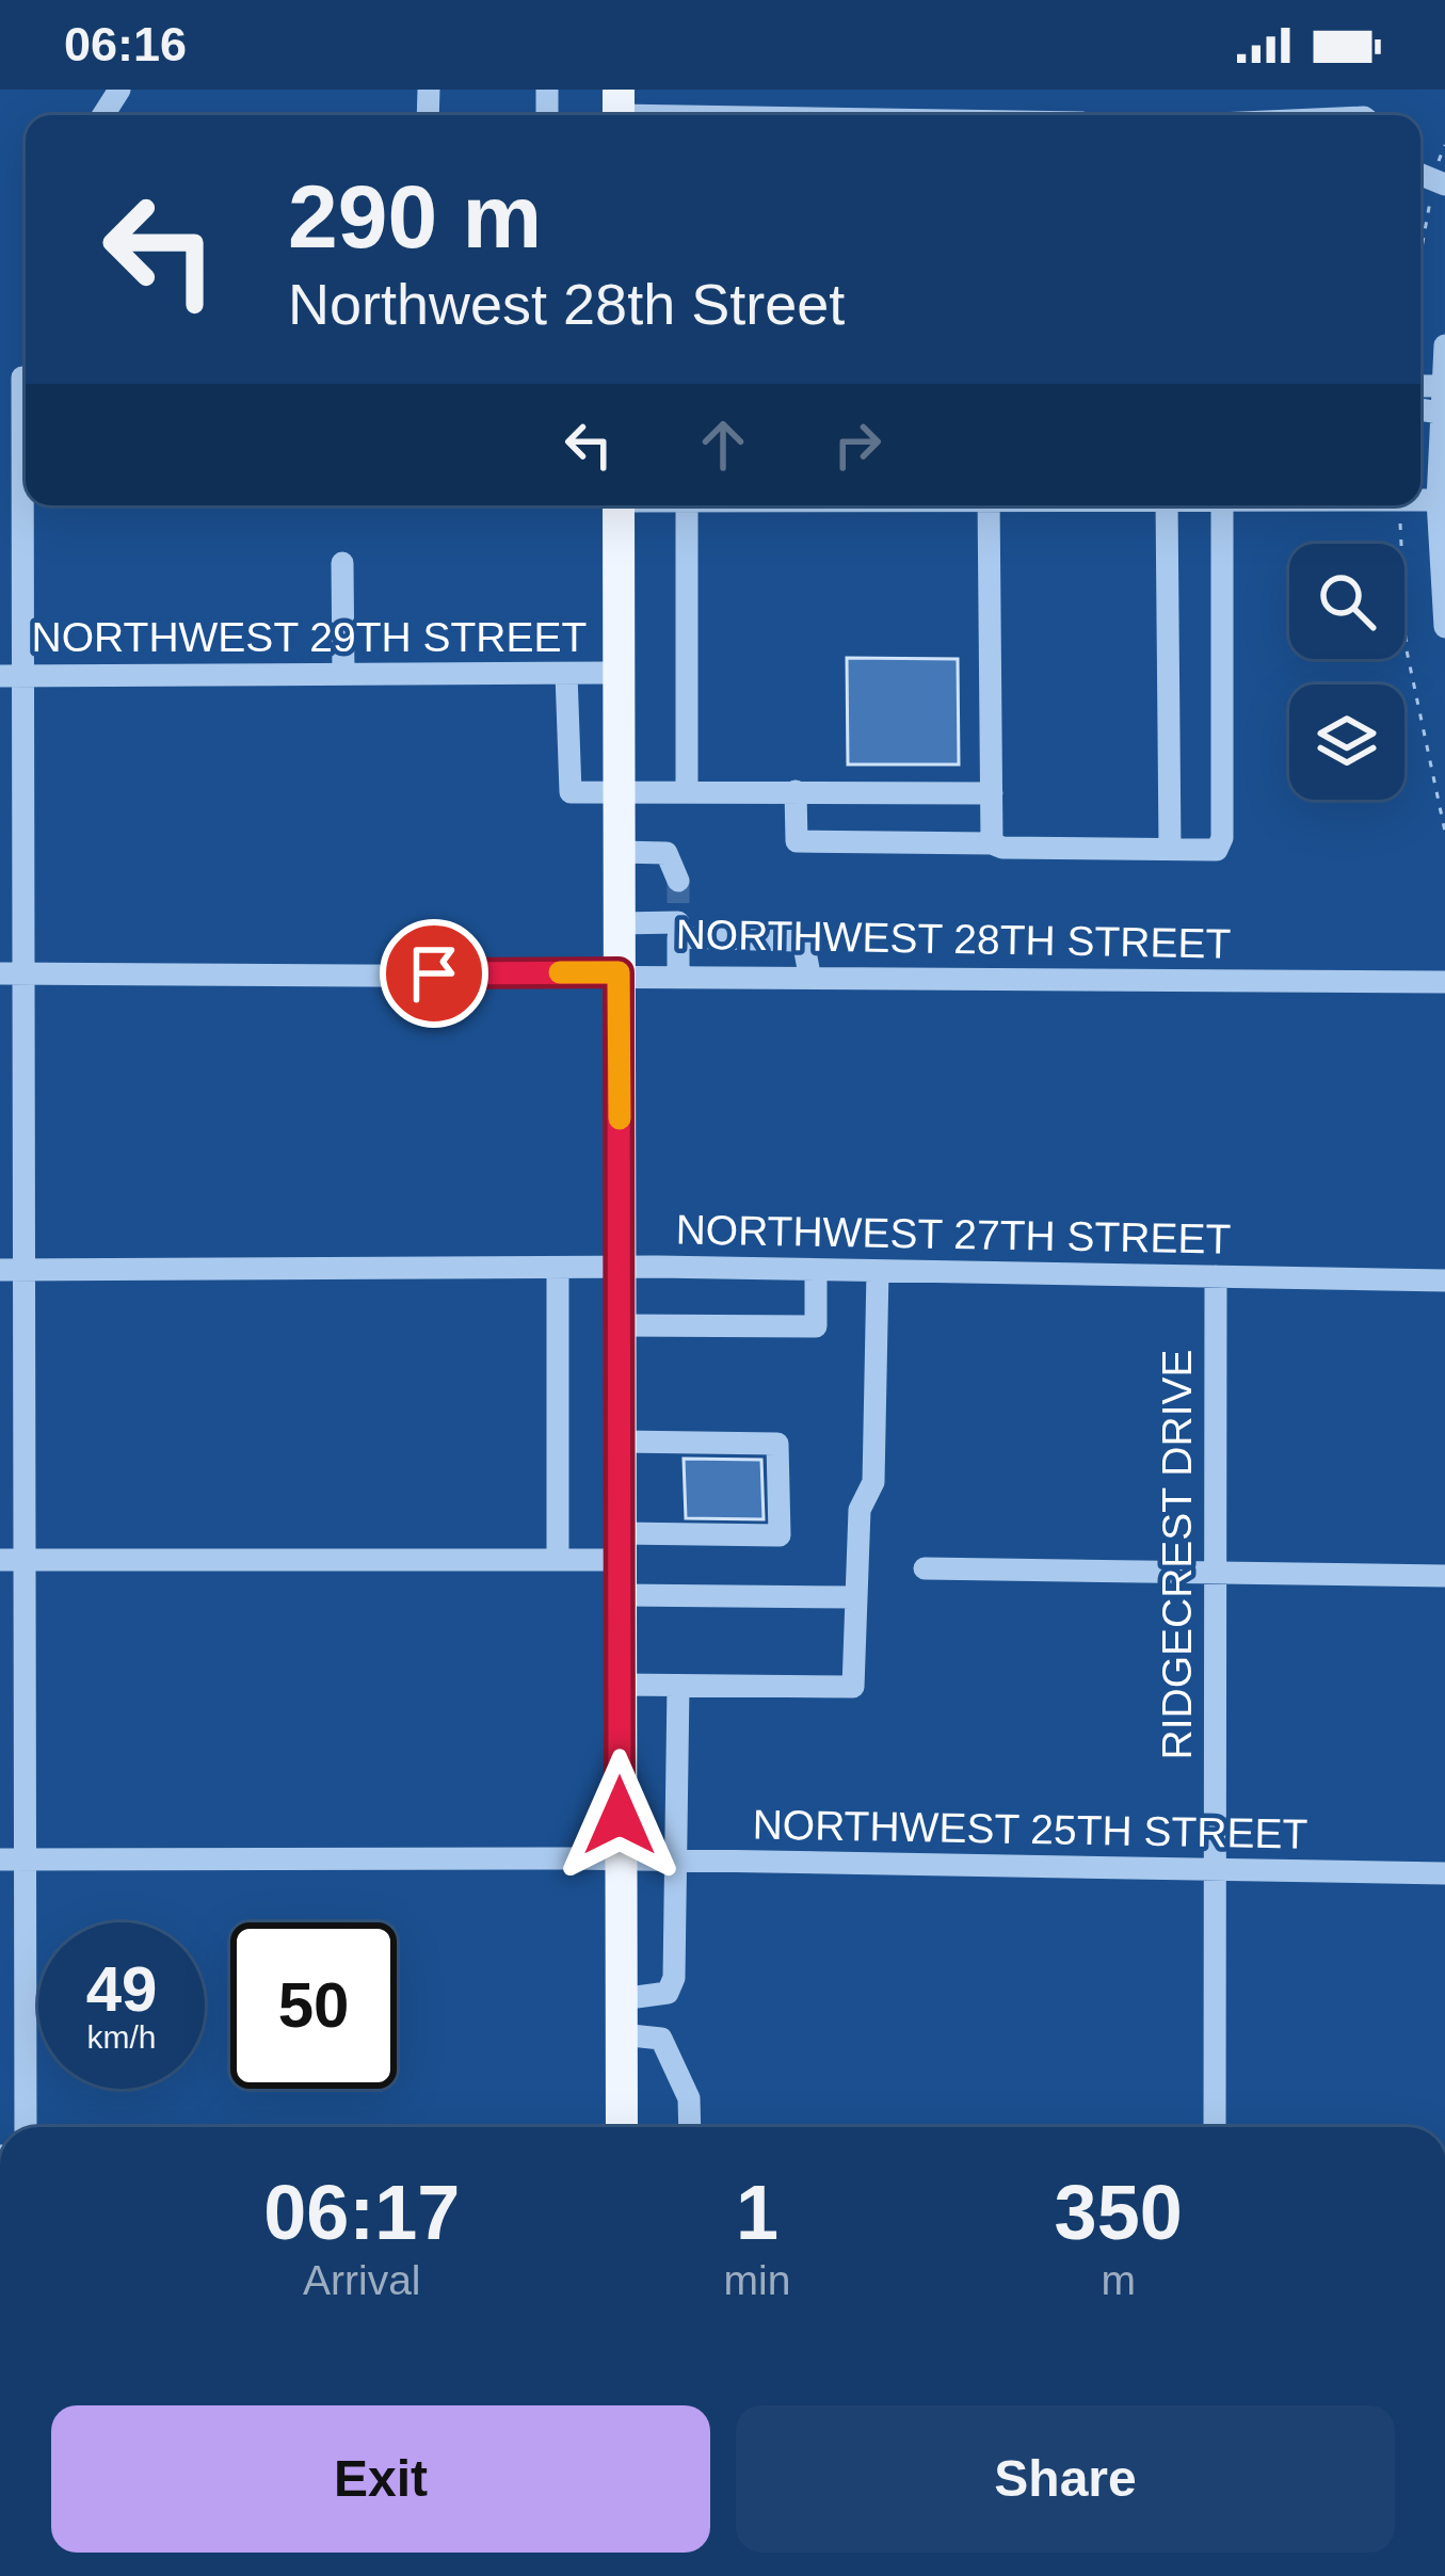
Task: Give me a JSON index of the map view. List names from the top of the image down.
{
  "streets": {
    "street": [
      "NORTHWEST 29TH STREET",
      "NORTHWEST 28TH STREET",
      "NORTHWEST 27TH STREET",
      "RIDGECREST DRIVE",
      "NORTHWEST 25TH STREET"
    ]
  },
  "crossings": [
    ["NORTHWEST 27TH STREET", "RIDGECREST DRIVE"],
    ["RIDGECREST DRIVE", "NORTHWEST 25TH STREET"]
  ],
  "page": {
    "status": "06:16",
    "turn": ["290 m", "Northwest 28th Street"],
    "speed": "49 km/h",
    "limit": "50",
    "eta": [
      "06:17",
      "Arrival",
      "1",
      "min",
      "350",
      "m"
    ],
    "buttons": ["Exit", "Share"]
  }
}
